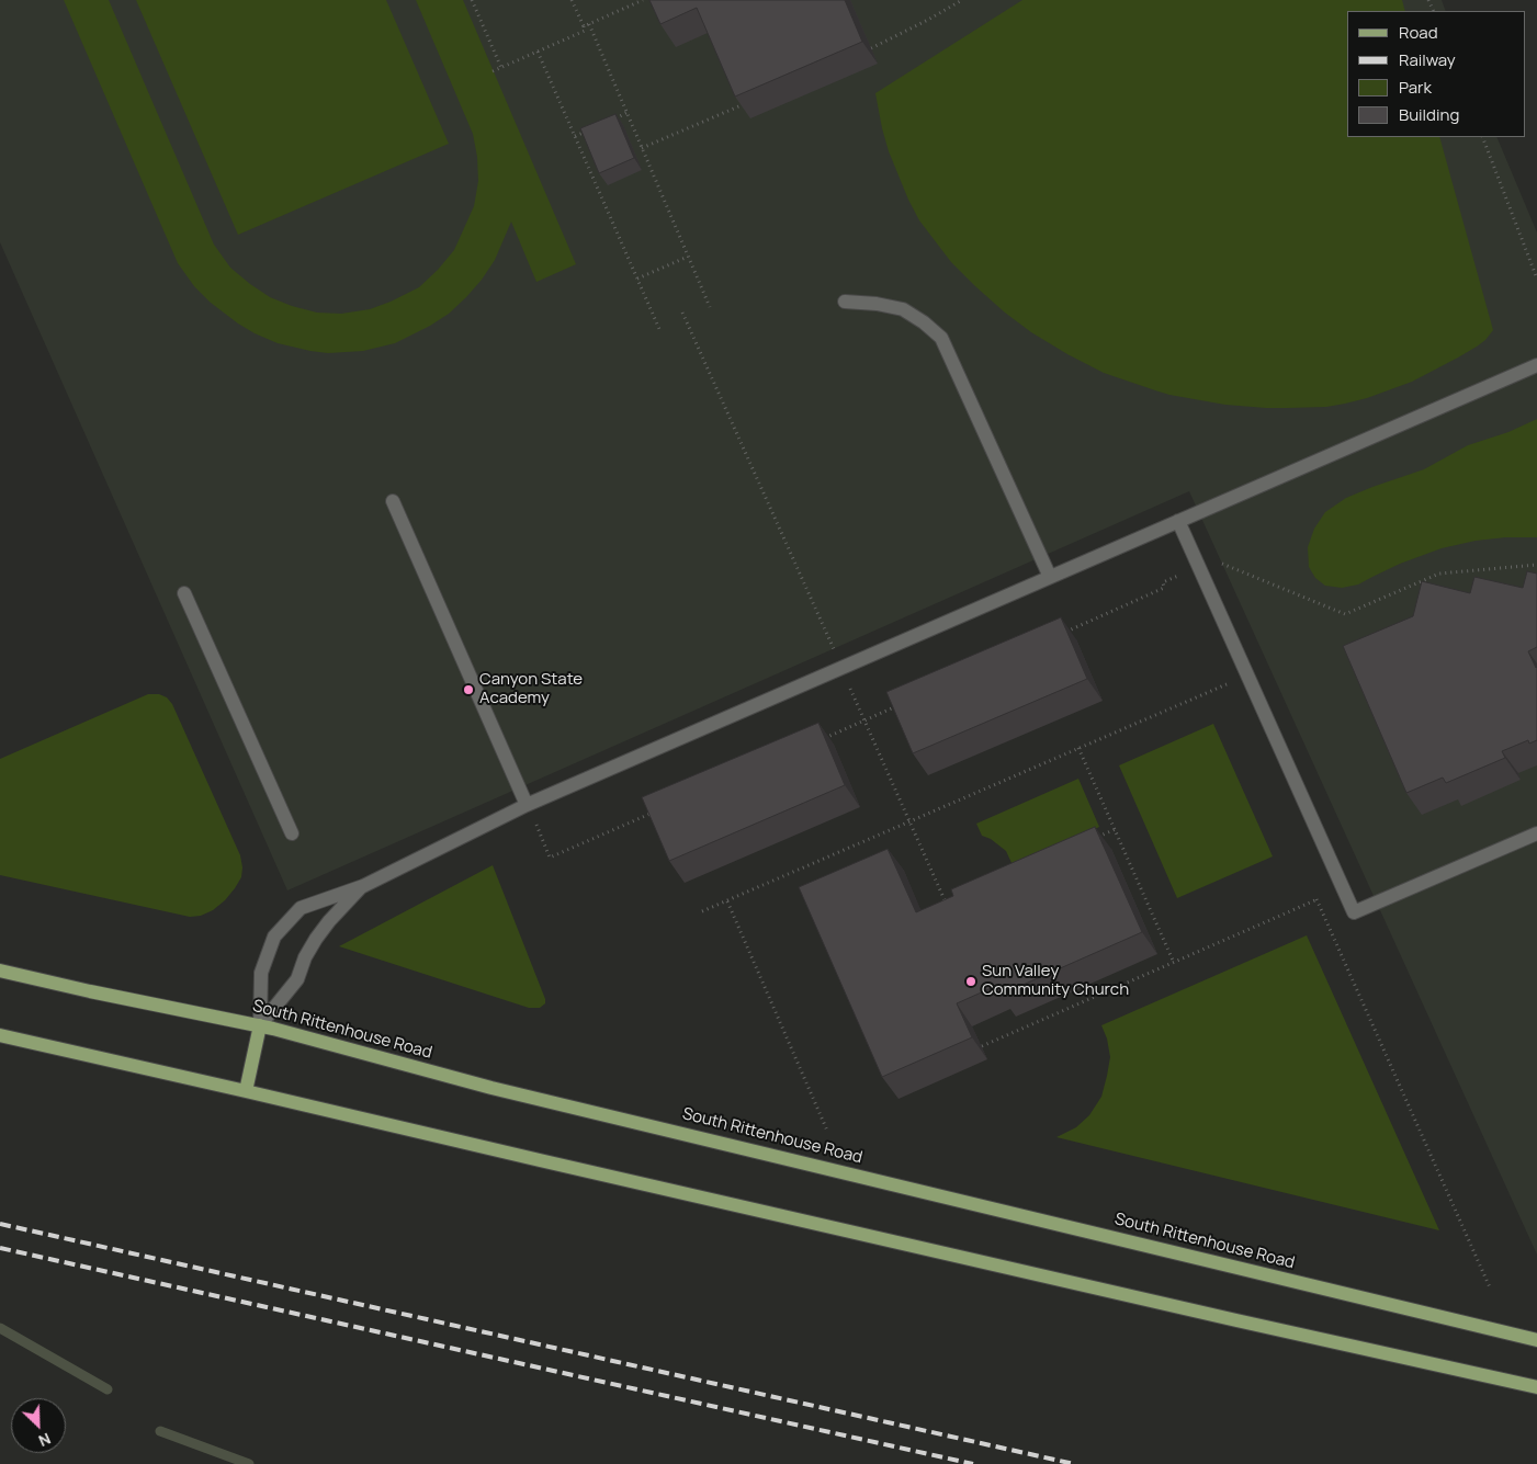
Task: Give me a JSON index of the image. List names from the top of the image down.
{
  "streets": {
    "main road": ["South Rittenhouse Road"]
  },
  "places": ["Canyon State Academy", "Sun Valley Community Church"],
  "legend": [
    "Road",
    "Railway",
    "Park",
    "Building"
  ],
  "north": "bottom right"
}
